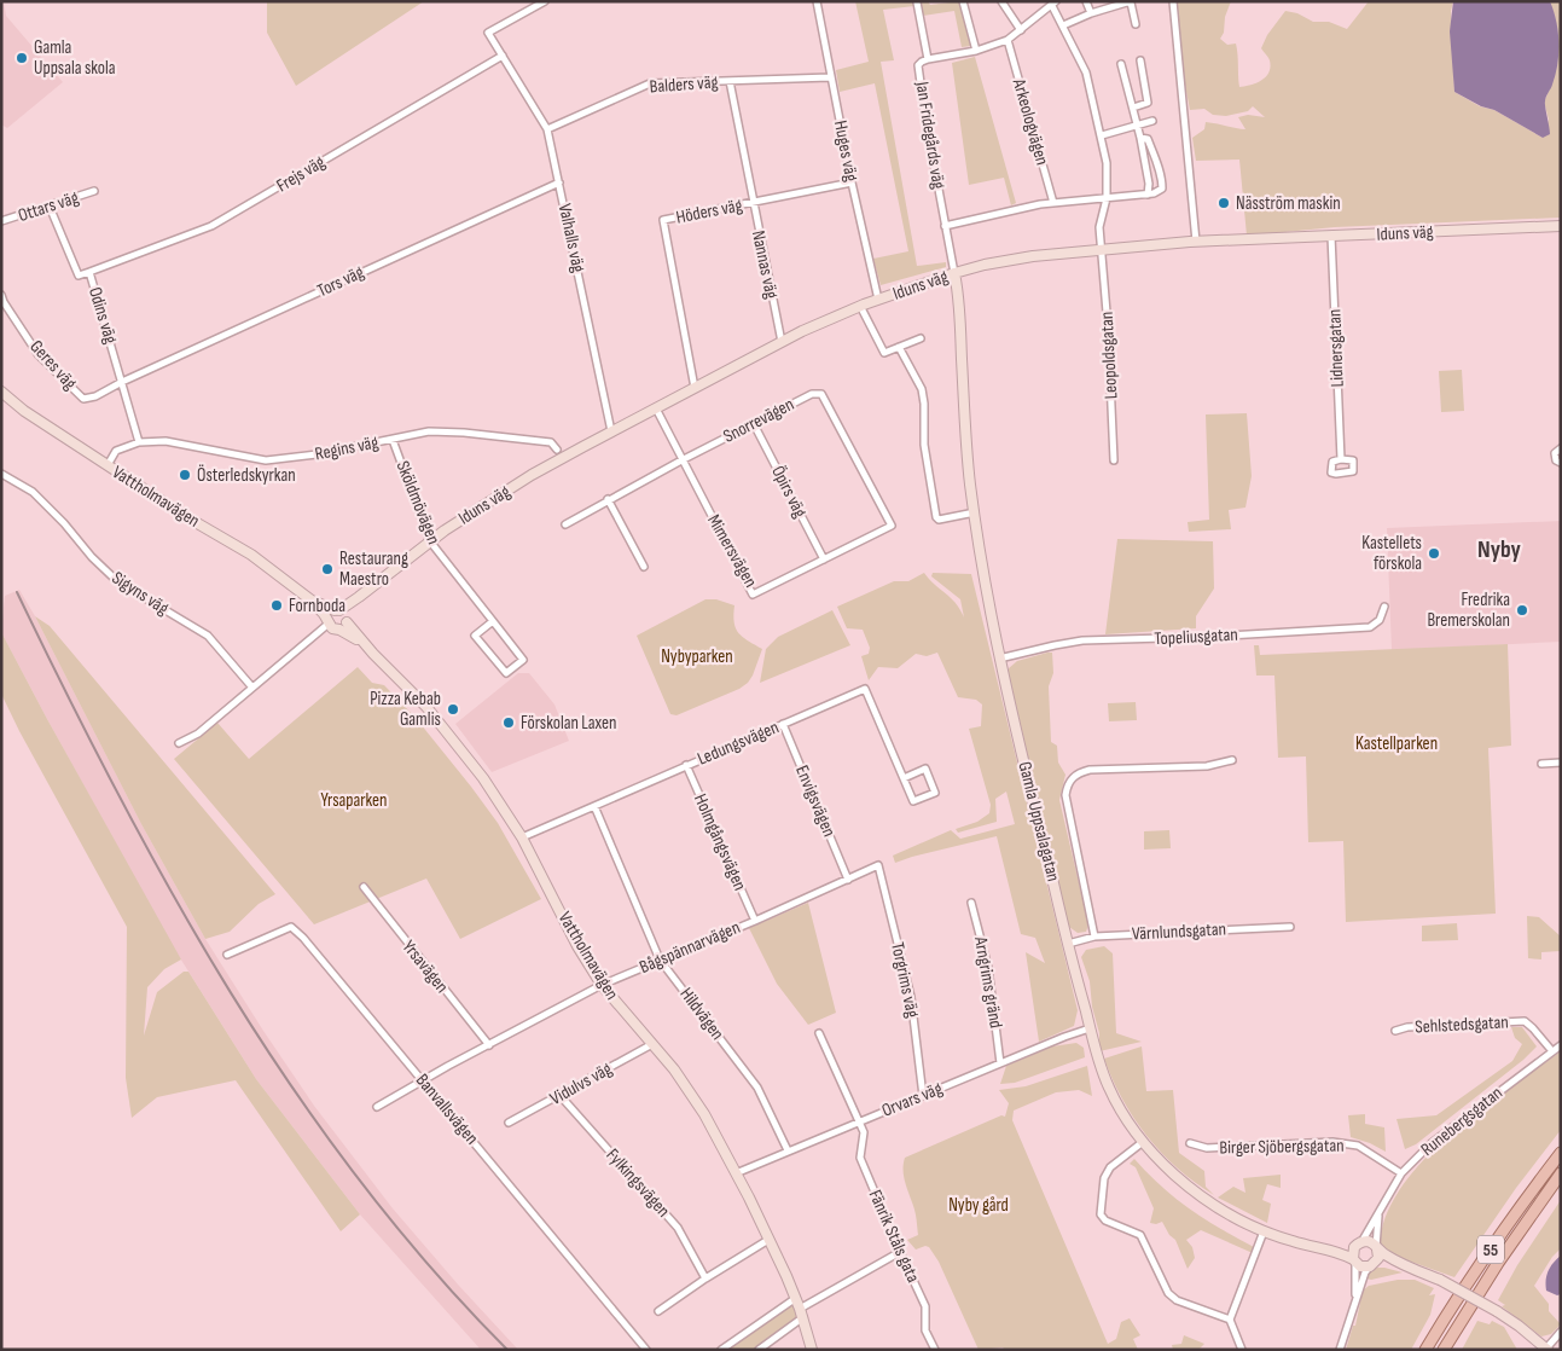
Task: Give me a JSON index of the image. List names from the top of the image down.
{
  "streets": {
    "main road": ["55"],
    "street": [
      "Balders väg",
      "Arkeologvägen",
      "Jan Fridegårds väg",
      "Huges väg",
      "Frejs väg",
      "Ottars väg",
      "Höders väg",
      "Iduns väg",
      "Valhalls väg",
      "Nannas väg",
      "Tors väg",
      "Odins väg",
      "Lidnersgatan",
      "Leopoldsgatan",
      "Geres väg",
      "Snorrevägen",
      "Regins väg",
      "Öpirs väg",
      "Vattholmavägen",
      "Sköldmövägen",
      "Mimersvägen",
      "Sigyns väg",
      "Topeliusgatan",
      "Ledungsvägen",
      "Envigsvägen",
      "Gamla Uppsalagatan",
      "Holmgångsvägen",
      "Värnlundsgatan",
      "Bågspännarvägen",
      "Yrsavägen",
      "Torgrims väg",
      "Arngrims gränd",
      "Hildvägen",
      "Sehlstedsgatan",
      "Vidulvs väg",
      "Orvars väg",
      "Banvallsvägen",
      "Runebergsgatan",
      "Birger Sjöbergsgatan",
      "Fylkingsvägen",
      "Fänrik Ståls gata"
    ]
  },
  "crossings": [
    ["Balders väg", "Huges väg"],
    ["Balders väg", "Valhalls väg"],
    ["Balders väg", "Nannas väg"],
    ["Jan Fridegårds väg", "Iduns väg"],
    ["Jan Fridegårds väg", "Gamla Uppsalagatan"],
    ["Huges väg", "Höders väg"],
    ["Huges väg", "Iduns väg"],
    ["Frejs väg", "Valhalls väg"],
    ["Frejs väg", "Odins väg"],
    ["Ottars väg", "Odins väg"],
    ["Höders väg", "Iduns väg"],
    ["Höders väg", "Nannas väg"],
    ["Iduns väg", "Valhalls väg"],
    ["Iduns väg", "Nannas väg"],
    ["Iduns väg", "Lidnersgatan"],
    ["Iduns väg", "Leopoldsgatan"],
    ["Iduns väg", "Vattholmavägen"],
    ["Iduns väg", "Sköldmövägen"],
    ["Iduns väg", "Mimersvägen"],
    ["Iduns väg", "Gamla Uppsalagatan"],
    ["Valhalls väg", "Tors väg"],
    ["Tors väg", "Odins väg"],
    ["Tors väg", "Geres väg"],
    ["Odins väg", "Geres väg"],
    ["Odins väg", "Regins väg"],
    ["Snorrevägen", "Öpirs väg"],
    ["Snorrevägen", "Mimersvägen"],
    ["Regins väg", "Vattholmavägen"],
    ["Regins väg", "Sköldmövägen"],
    ["Öpirs väg", "Mimersvägen"],
    ["Vattholmavägen", "Ledungsvägen"],
    ["Vattholmavägen", "Bågspännarvägen"],
    ["Vattholmavägen", "Vidulvs väg"],
    ["Vattholmavägen", "Orvars väg"],
    ["Topeliusgatan", "Gamla Uppsalagatan"],
    ["Ledungsvägen", "Envigsvägen"],
    ["Ledungsvägen", "Holmgångsvägen"],
    ["Ledungsvägen", "Hildvägen"],
    ["Envigsvägen", "Bågspännarvägen"],
    ["Gamla Uppsalagatan", "Värnlundsgatan"],
    ["Gamla Uppsalagatan", "Orvars väg"],
    ["Gamla Uppsalagatan", "Runebergsgatan"],
    ["Holmgångsvägen", "Bågspännarvägen"],
    ["Bågspännarvägen", "Yrsavägen"],
    ["Bågspännarvägen", "Torgrims väg"],
    ["Bågspännarvägen", "Hildvägen"],
    ["Bågspännarvägen", "Banvallsvägen"],
    ["Torgrims väg", "Orvars väg"],
    ["Arngrims gränd", "Orvars väg"],
    ["Hildvägen", "Orvars väg"],
    ["Sehlstedsgatan", "Runebergsgatan"],
    ["Vidulvs väg", "Fylkingsvägen"],
    ["Orvars väg", "Fänrik Ståls gata"],
    ["Runebergsgatan", "Birger Sjöbergsgatan"]
  ],
  "districts": ["Nyby"],
  "parks": [
    "Nybyparken",
    "Kastellparken",
    "Yrsaparken",
    "Nyby gård"
  ],
  "places": [
    "Gamla Uppsala skola",
    "Näsström maskin",
    "Österledskyrkan",
    "Kastellets förskola",
    "Restaurang Maestro",
    "Fornboda",
    "Fredrika Bremerskolan",
    "Pizza Kebab Gamlis",
    "Förskolan Laxen"
  ]
}
